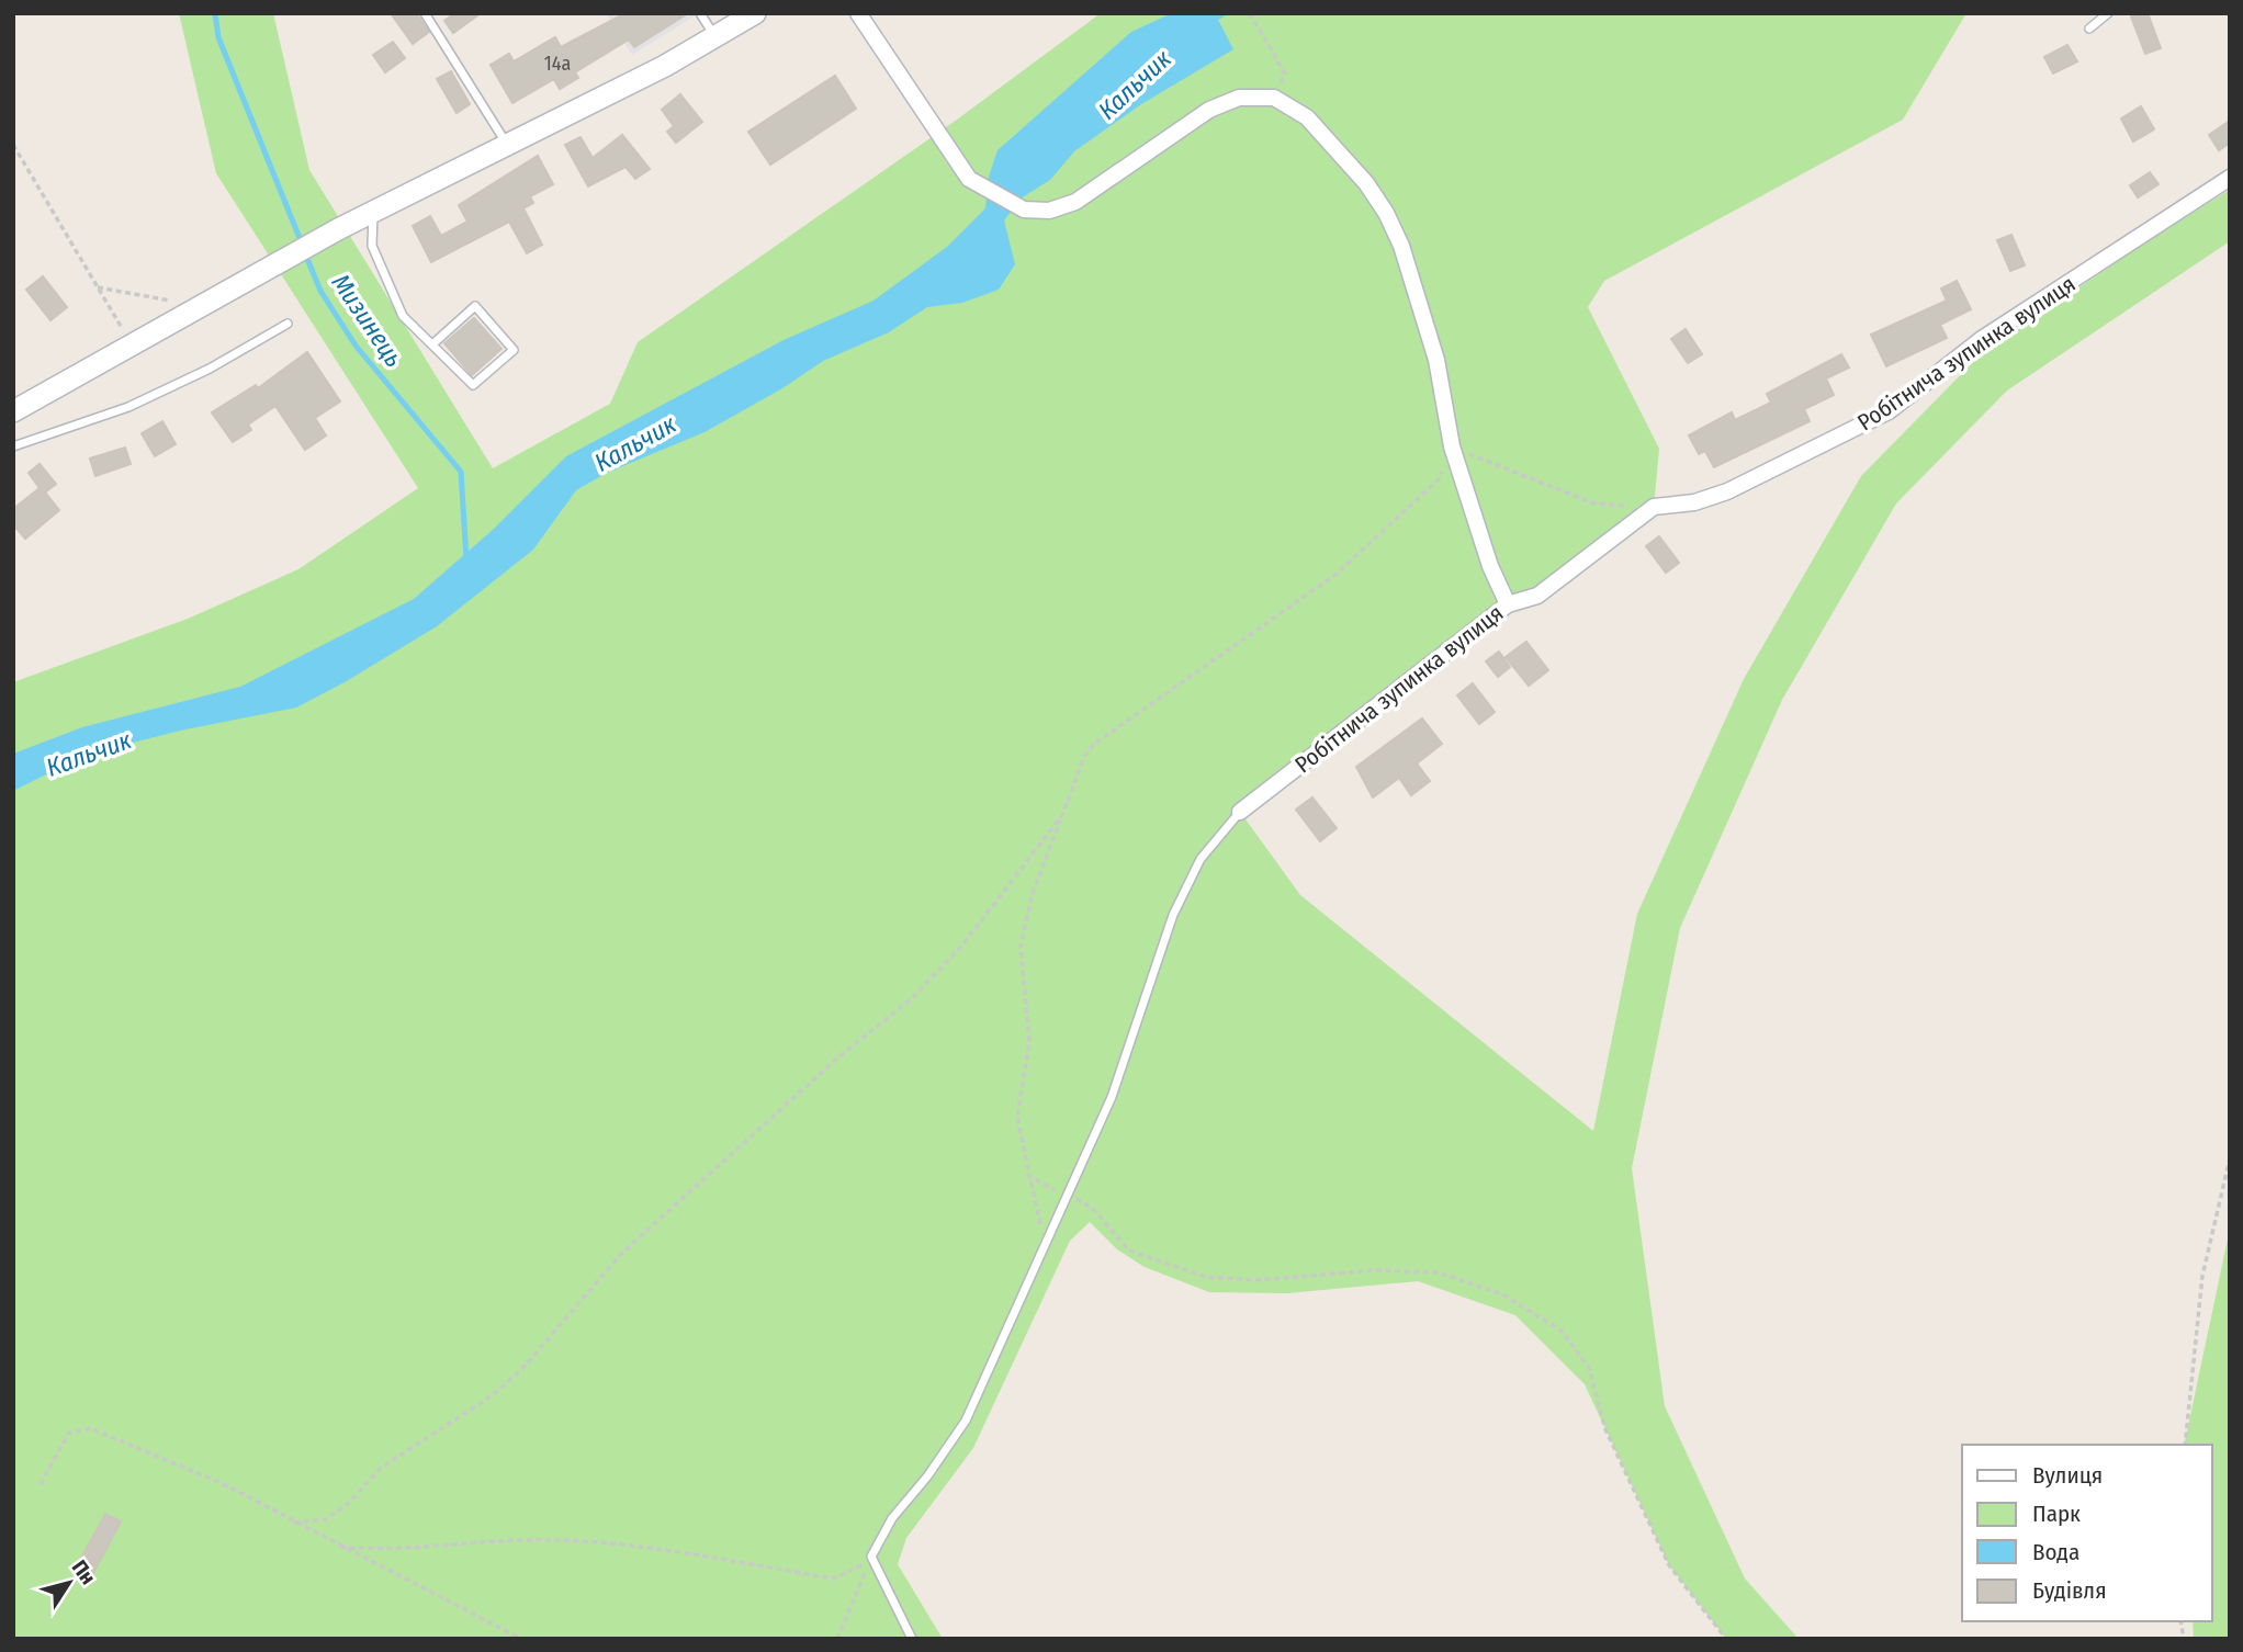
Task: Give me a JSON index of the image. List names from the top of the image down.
{
  "streets": {
    "street": ["Робітнича зупинка вулиця"]
  },
  "water": ["Кальчик", "Мизинець"],
  "house_numbers": ["14а"],
  "legend": [
    "Вулиця",
    "Парк",
    "Вода",
    "Будівля"
  ],
  "north": "top right"
}
